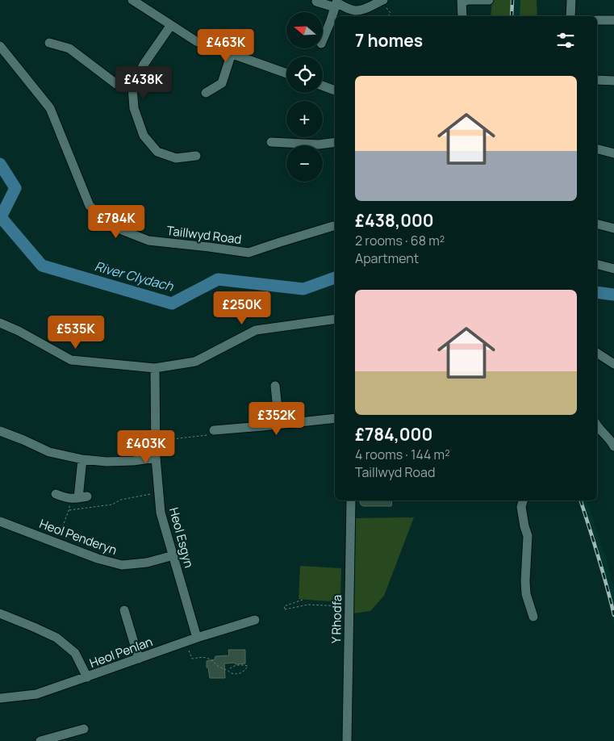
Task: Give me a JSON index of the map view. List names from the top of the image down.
{
  "streets": {
    "street": [
      "Taillwyd Road",
      "Heol Penderyn",
      "Heol Esgyn",
      "Y Rhodfa",
      "Heol Penlan"
    ]
  },
  "crossings": [
    ["Heol Penderyn", "Heol Esgyn"],
    ["Heol Esgyn", "Heol Penlan"]
  ],
  "water": ["River Clydach"],
  "north": "left",
  "page": {
    "map_buttons": ["+", "−"],
    "heading": "7 homes",
    "price": [
      "£463K",
      "£438K",
      "£784K",
      "£250K",
      "£535K",
      "£352K",
      "£403K"
    ],
    "list": [
      {
        "name": "£438,000",
        "note": "2 rooms · 68 m² · Apartment"
      },
      {
        "name": "£784,000",
        "note": "4 rooms · 144 m² · Taillwyd Road"
      }
    ]
  }
}
